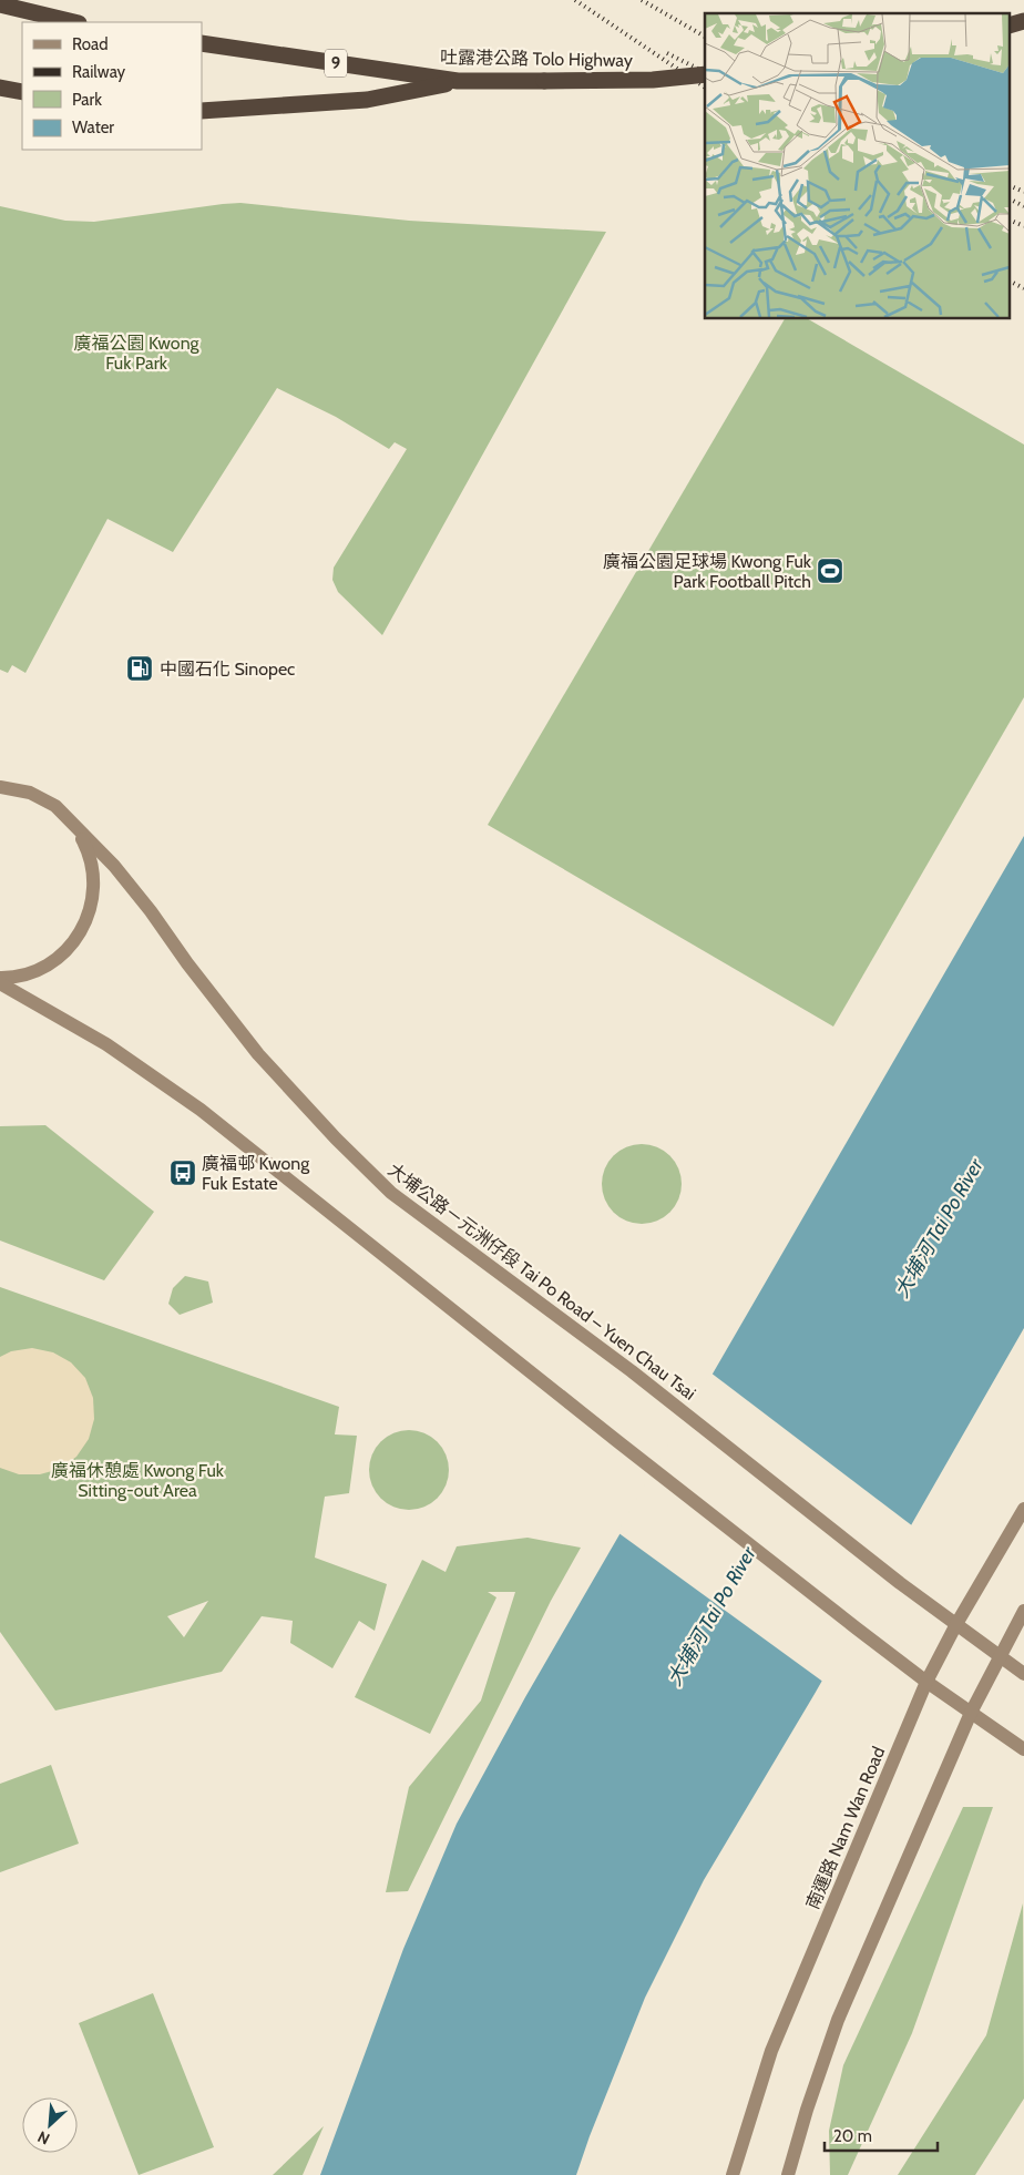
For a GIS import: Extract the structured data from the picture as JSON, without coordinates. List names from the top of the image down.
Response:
{
  "streets": {
    "highway": ["吐露港公路 Tolo Highway", "9"],
    "main road": ["大埔公路－元洲仔段 Tai Po Road – Yuen Chau Tsai", "南運路 Nam Wan Road"]
  },
  "crossings": [
    ["大埔公路－元洲仔段 Tai Po Road – Yuen Chau Tsai", "南運路 Nam Wan Road"]
  ],
  "water": ["大埔河 Tai Po River"],
  "parks": ["廣福公園 Kwong Fuk Park", "廣福休憩處 Kwong Fuk Sitting-out Area"],
  "places": {
    "sports": ["廣福公園足球場 Kwong Fuk Park Football Pitch"],
    "fuel station": ["中國石化 Sinopec"],
    "bus stop": ["廣福邨 Kwong Fuk Estate"]
  },
  "legend": [
    "Road",
    "Railway",
    "Park",
    "Water"
  ],
  "scale_bar": "20 m",
  "north": "bottom left"
}
